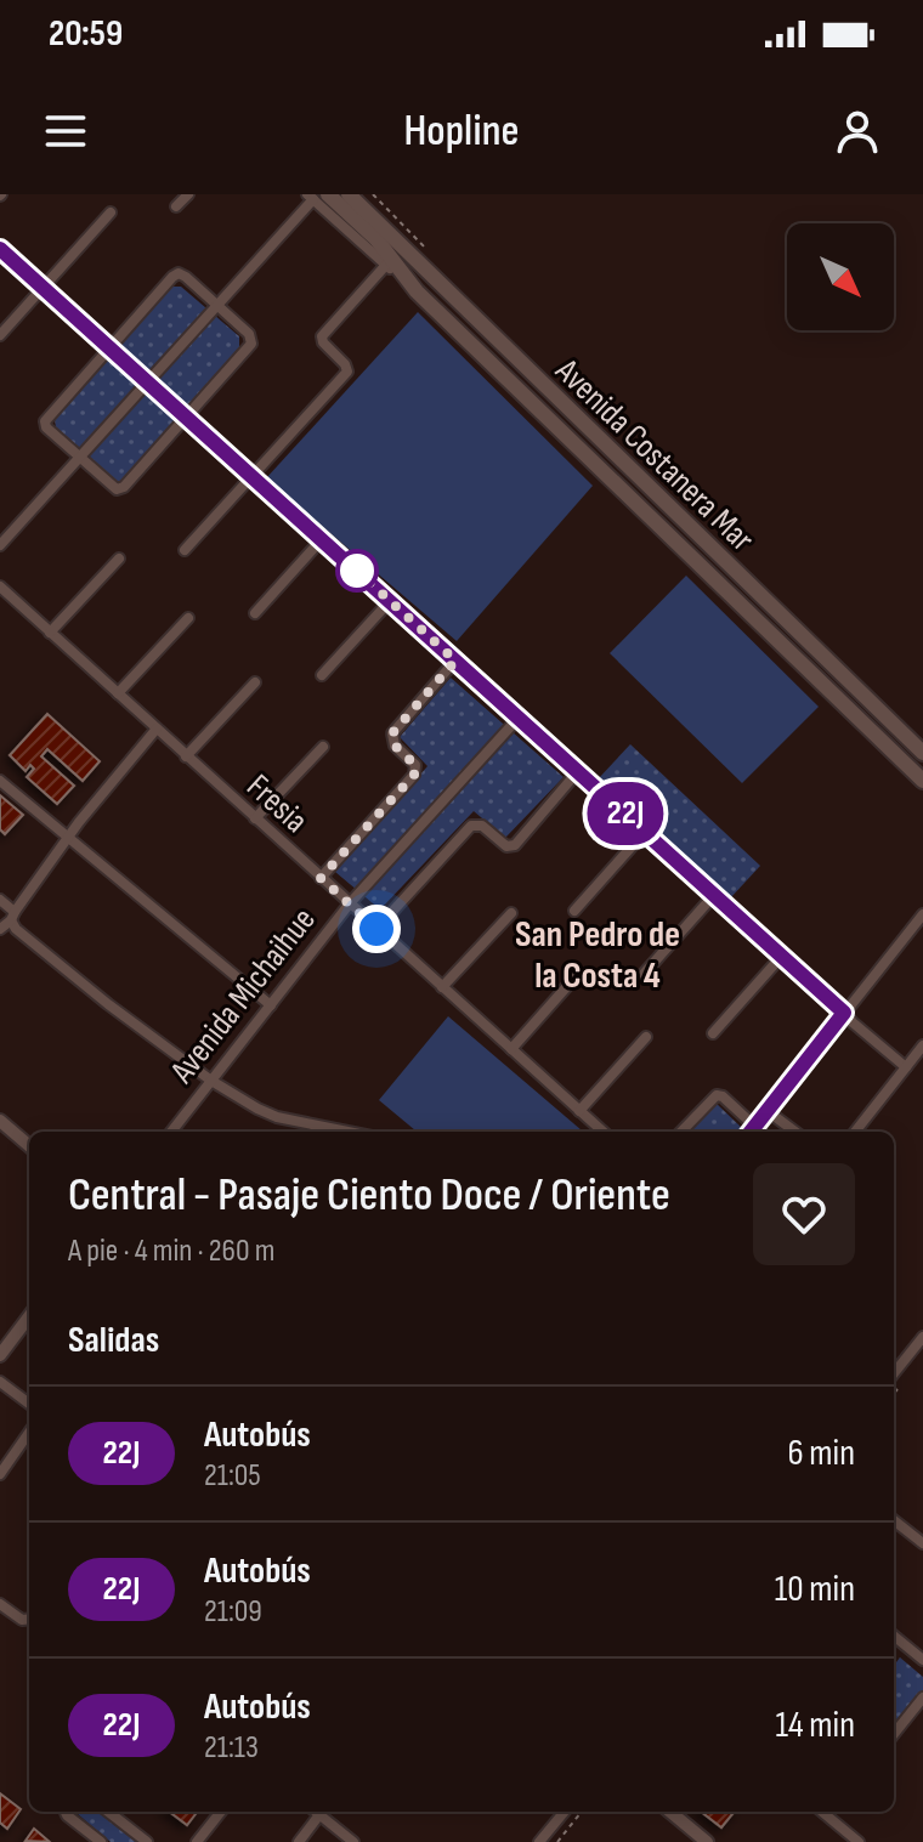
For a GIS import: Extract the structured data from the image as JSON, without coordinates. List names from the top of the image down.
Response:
{
  "streets": {
    "main road": ["Avenida Costanera Mar"],
    "street": ["Fresia", "Avenida Michaihue"]
  },
  "crossings": [
    ["Fresia", "Avenida Michaihue"]
  ],
  "districts": ["San Pedro de la Costa 4"],
  "lines": ["bus line 22J"],
  "north": "bottom right",
  "page": {
    "status": "20:59",
    "header": "Hopline",
    "on_map": "22J",
    "heading": [
      ["Central - Pasaje Ciento Doce / Oriente", "A pie · 4 min · 260 m"],
      "Salidas"
    ],
    "list": [
      {
        "mark": "22J",
        "name": "Autobús",
        "note": "21:05",
        "value": "6 min"
      },
      {
        "mark": "22J",
        "name": "Autobús",
        "note": "21:09",
        "value": "10 min"
      },
      {
        "mark": "22J",
        "name": "Autobús",
        "note": "21:13",
        "value": "14 min"
      }
    ]
  }
}
